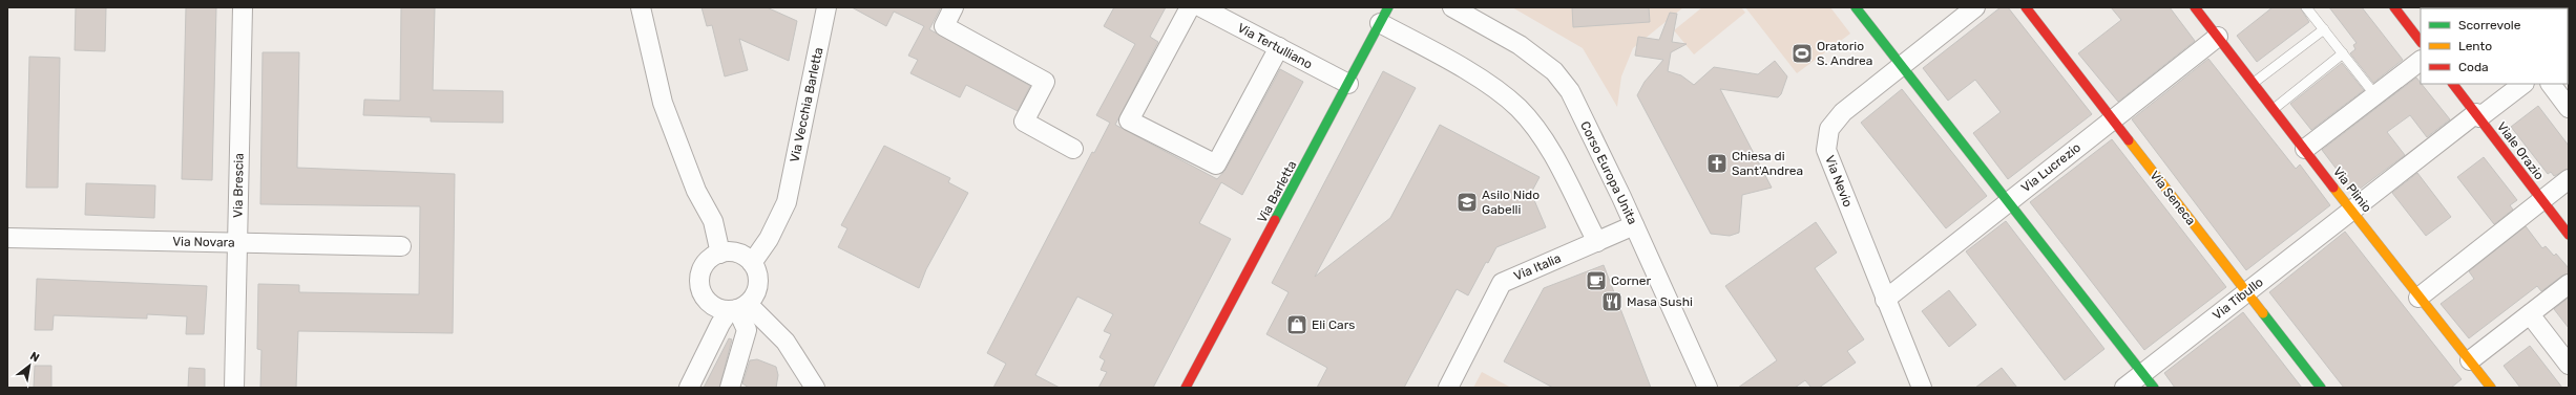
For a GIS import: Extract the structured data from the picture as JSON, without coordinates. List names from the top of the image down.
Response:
{
  "streets": {
    "street": [
      "Via Tertulliano",
      "Via Vecchia Barletta",
      "Viale Orazio",
      "Via Lucrezio",
      "Corso Europa Unita",
      "Via Nevio",
      "Via Brescia",
      "Via Plinio",
      "Via Barletta",
      "Via Seneca",
      "Via Novara",
      "Via Italia",
      "Via Tibullo"
    ]
  },
  "crossings": [
    ["Via Tertulliano", "Via Barletta"],
    ["Viale Orazio", "Via Tibullo"],
    ["Via Lucrezio", "Via Nevio"],
    ["Via Lucrezio", "Via Plinio"],
    ["Via Lucrezio", "Via Seneca"],
    ["Corso Europa Unita", "Via Italia"],
    ["Via Brescia", "Via Novara"],
    ["Via Plinio", "Via Tibullo"],
    ["Via Seneca", "Via Tibullo"]
  ],
  "places": {
    "sports": ["Oratorio S. Andrea"],
    "church": ["Chiesa di Sant'Andrea"],
    "school or university": ["Asilo Nido Gabelli"],
    "cafe": ["Corner"],
    "restaurant": ["Masa Sushi"],
    "shop": ["Eli Cars"]
  },
  "legend": ["Scorrevole", "Lento", "Coda"],
  "north": "top right"
}
